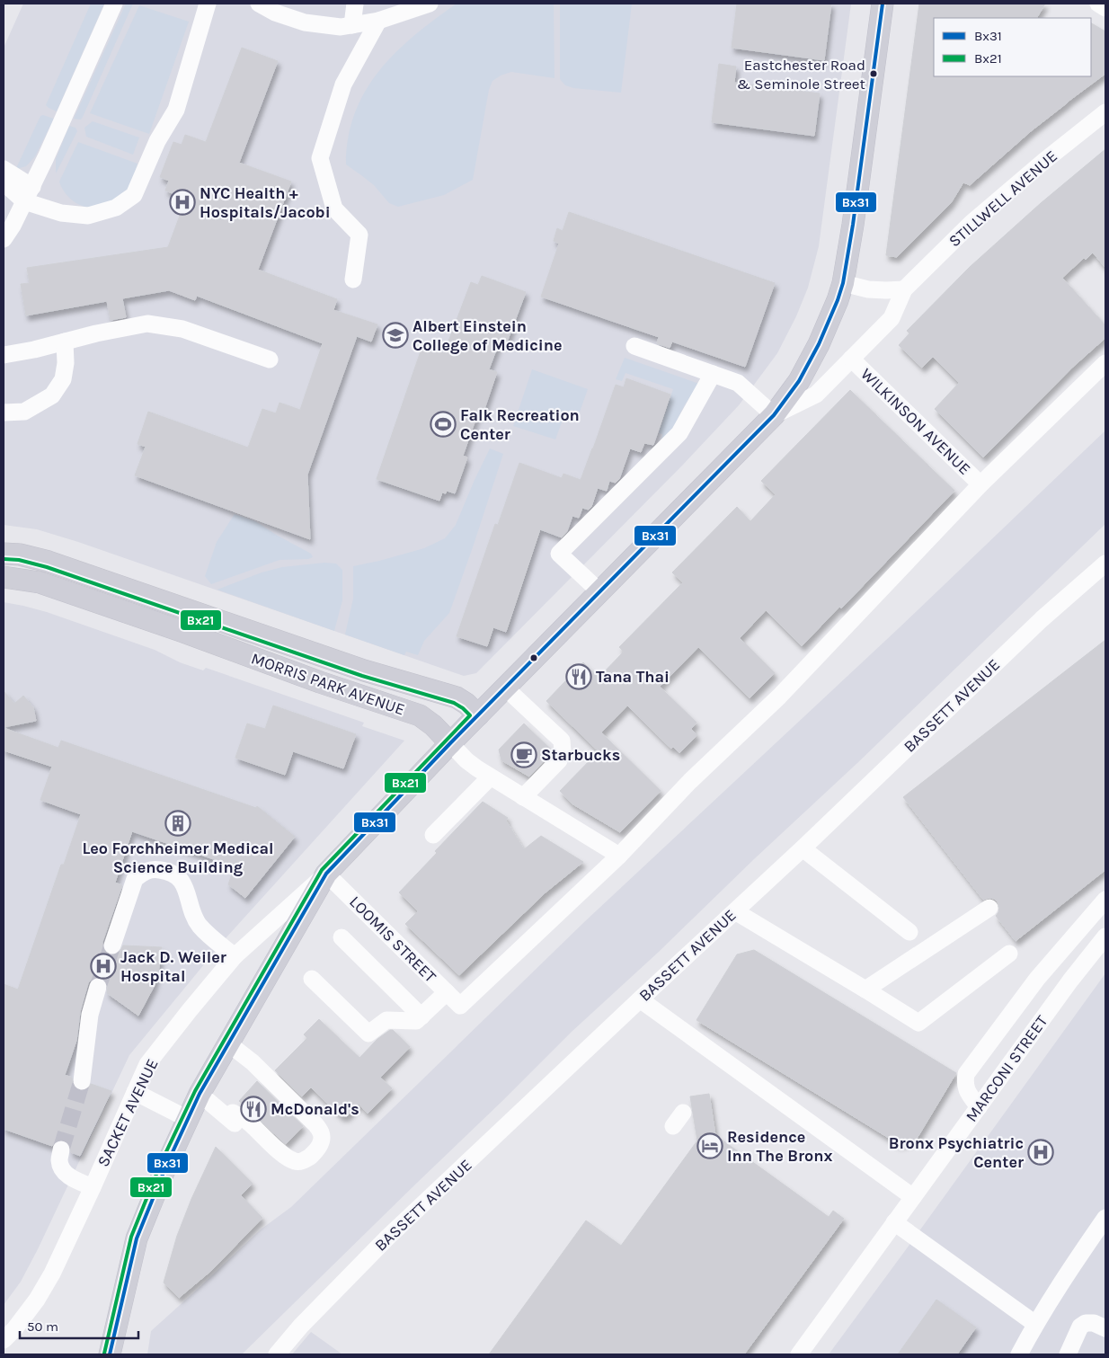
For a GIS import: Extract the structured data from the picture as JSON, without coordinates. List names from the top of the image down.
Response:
{
  "streets": {
    "main road": ["MORRIS PARK AVENUE"],
    "street": [
      "STILLWELL AVENUE",
      "WILKINSON AVENUE",
      "BASSETT AVENUE",
      "LOOMIS STREET",
      "MARCONI STREET",
      "SACKET AVENUE"
    ]
  },
  "crossings": [
    ["STILLWELL AVENUE", "WILKINSON AVENUE"],
    ["MORRIS PARK AVENUE", "LOOMIS STREET"],
    ["LOOMIS STREET", "SACKET AVENUE"]
  ],
  "places": {
    "other": ["Eastchester Road & Seminole Street"],
    "hospital": ["NYC Health + Hospitals/Jacobi", "Jack D. Weiler Hospital", "Bronx Psychiatric Center"],
    "school or university": ["Albert Einstein College of Medicine"],
    "sports": ["Falk Recreation Center"],
    "restaurant": ["Tana Thai", "McDonald's"],
    "cafe": ["Starbucks"],
    "building": ["Leo Forchheimer Medical Science Building"],
    "hotel": ["Residence Inn The Bronx"]
  },
  "lines": ["transit line Bx31", "transit line Bx21"],
  "legend": ["Bx31", "Bx21"],
  "scale_bar": "50 m"
}
